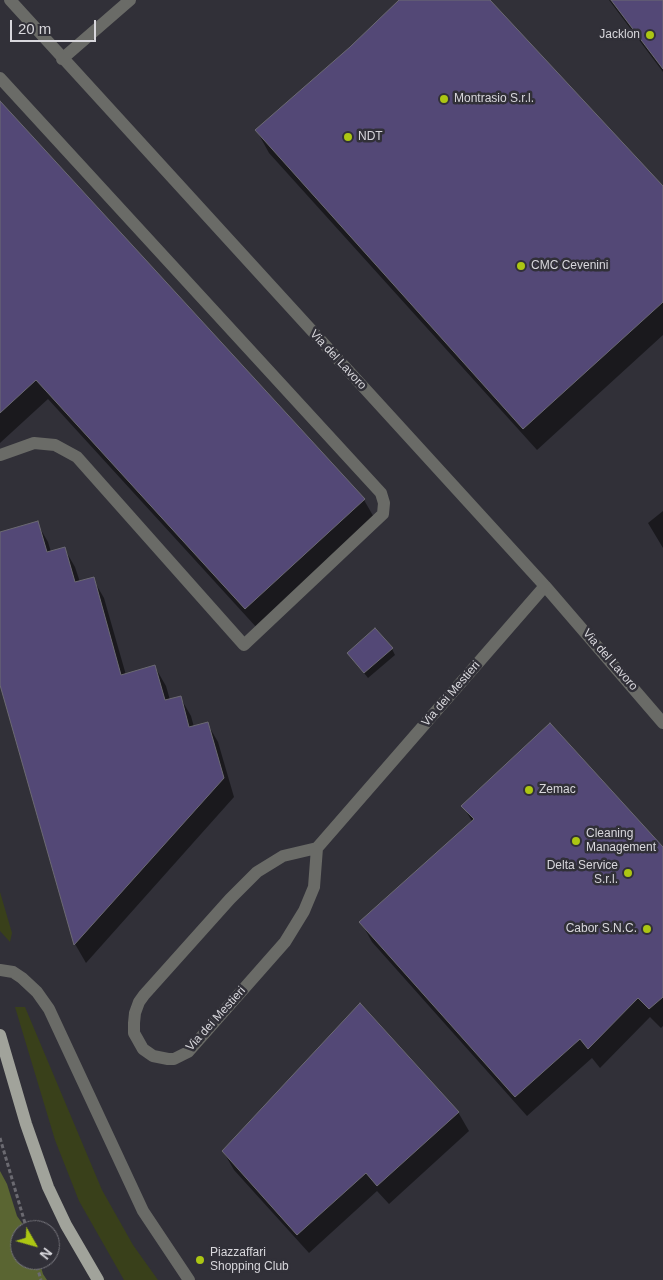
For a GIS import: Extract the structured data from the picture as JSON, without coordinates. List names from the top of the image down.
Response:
{
  "streets": {
    "street": ["Via del Lavoro", "Via dei Mestieri"]
  },
  "crossings": [
    ["Via del Lavoro", "Via dei Mestieri"]
  ],
  "places": [
    "Jacklon",
    "Montrasio S.r.l.",
    "NDT",
    "CMC Cevenini",
    "Zemac",
    "Cleaning Management",
    "Delta Service S.r.l.",
    "Cabor S.N.C.",
    "Piazzaffari Shopping Club"
  ],
  "scale_bar": "20 m",
  "north": "bottom right"
}
